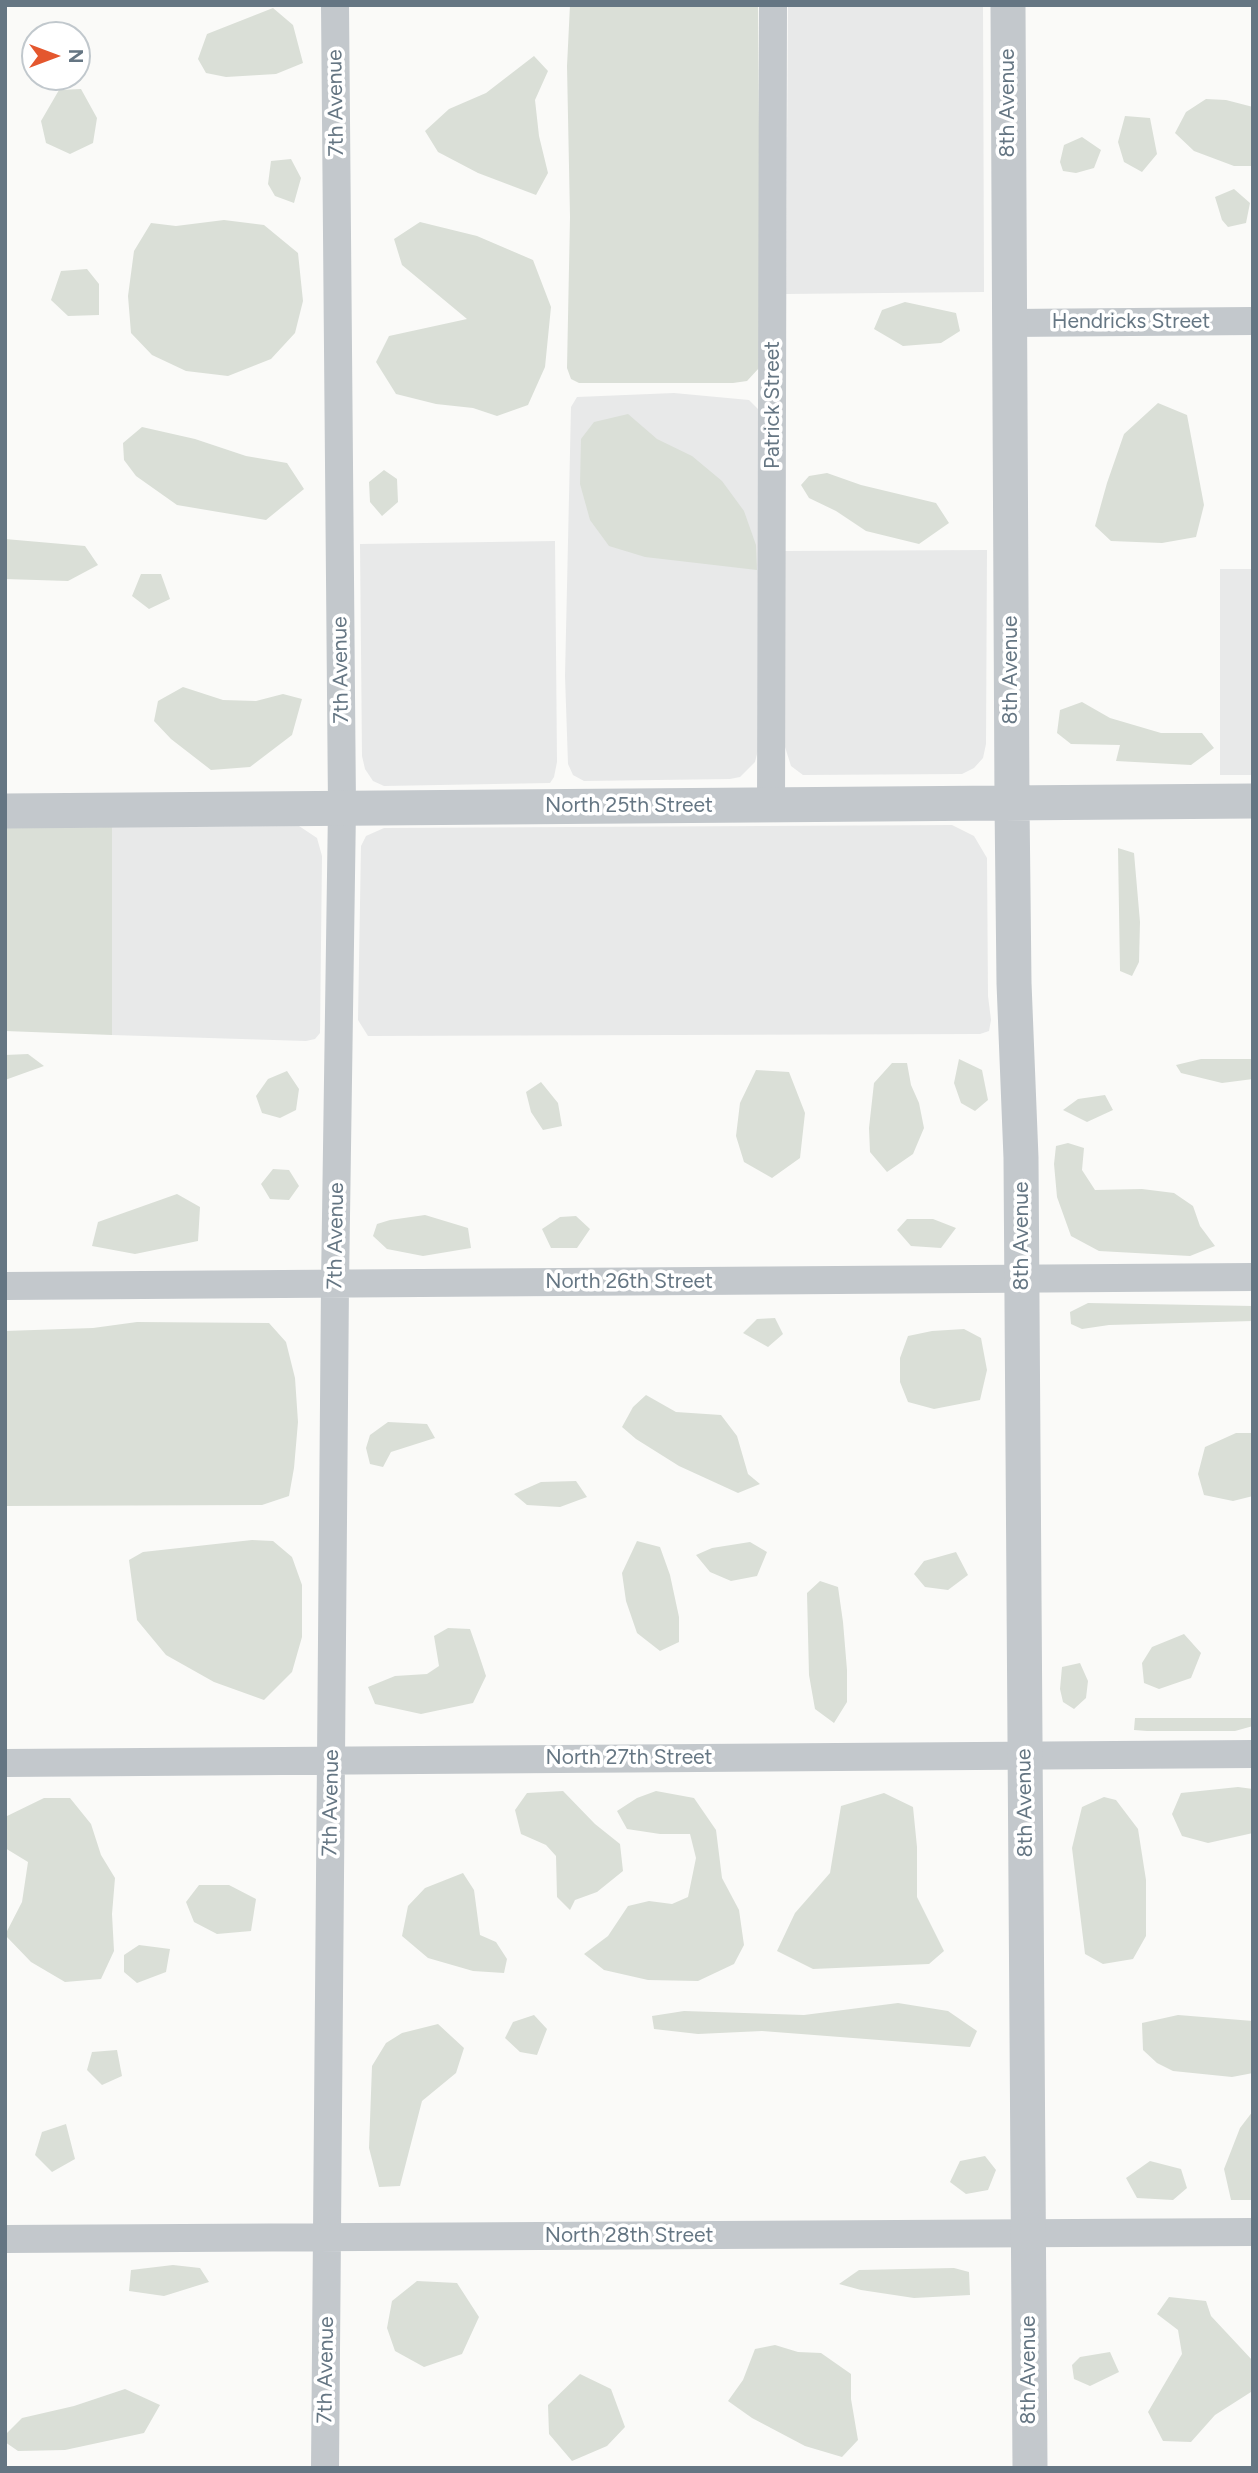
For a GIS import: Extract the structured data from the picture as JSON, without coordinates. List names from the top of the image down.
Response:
{
  "streets": {
    "street": [
      "7th Avenue",
      "8th Avenue",
      "Hendricks Street",
      "Patrick Street",
      "North 25th Street",
      "North 26th Street",
      "North 27th Street",
      "North 28th Street"
    ]
  },
  "crossings": [
    ["7th Avenue", "North 25th Street"],
    ["7th Avenue", "North 26th Street"],
    ["7th Avenue", "North 27th Street"],
    ["7th Avenue", "North 28th Street"],
    ["8th Avenue", "Hendricks Street"],
    ["8th Avenue", "North 25th Street"],
    ["8th Avenue", "North 26th Street"],
    ["8th Avenue", "North 27th Street"],
    ["8th Avenue", "North 28th Street"],
    ["Patrick Street", "North 25th Street"]
  ],
  "north": "right"
}
